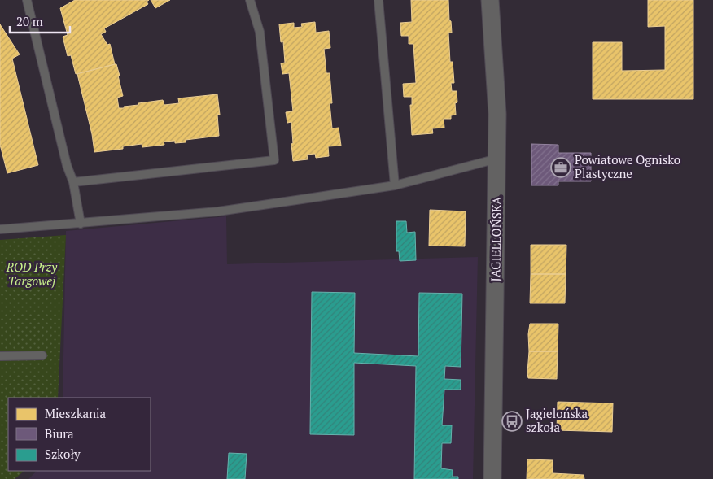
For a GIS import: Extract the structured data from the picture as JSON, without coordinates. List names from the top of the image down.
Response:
{
  "streets": {
    "street": ["JAGIELLOŃSKA"]
  },
  "parks": ["ROD Przy Targowej"],
  "places": {
    "office": ["Powiatowe Ognisko Plastyczne"],
    "bus stop": ["Jagielońska szkoła"]
  },
  "legend": ["Mieszkania", "Biura", "Szkoły"],
  "scale_bar": "20 m"
}
